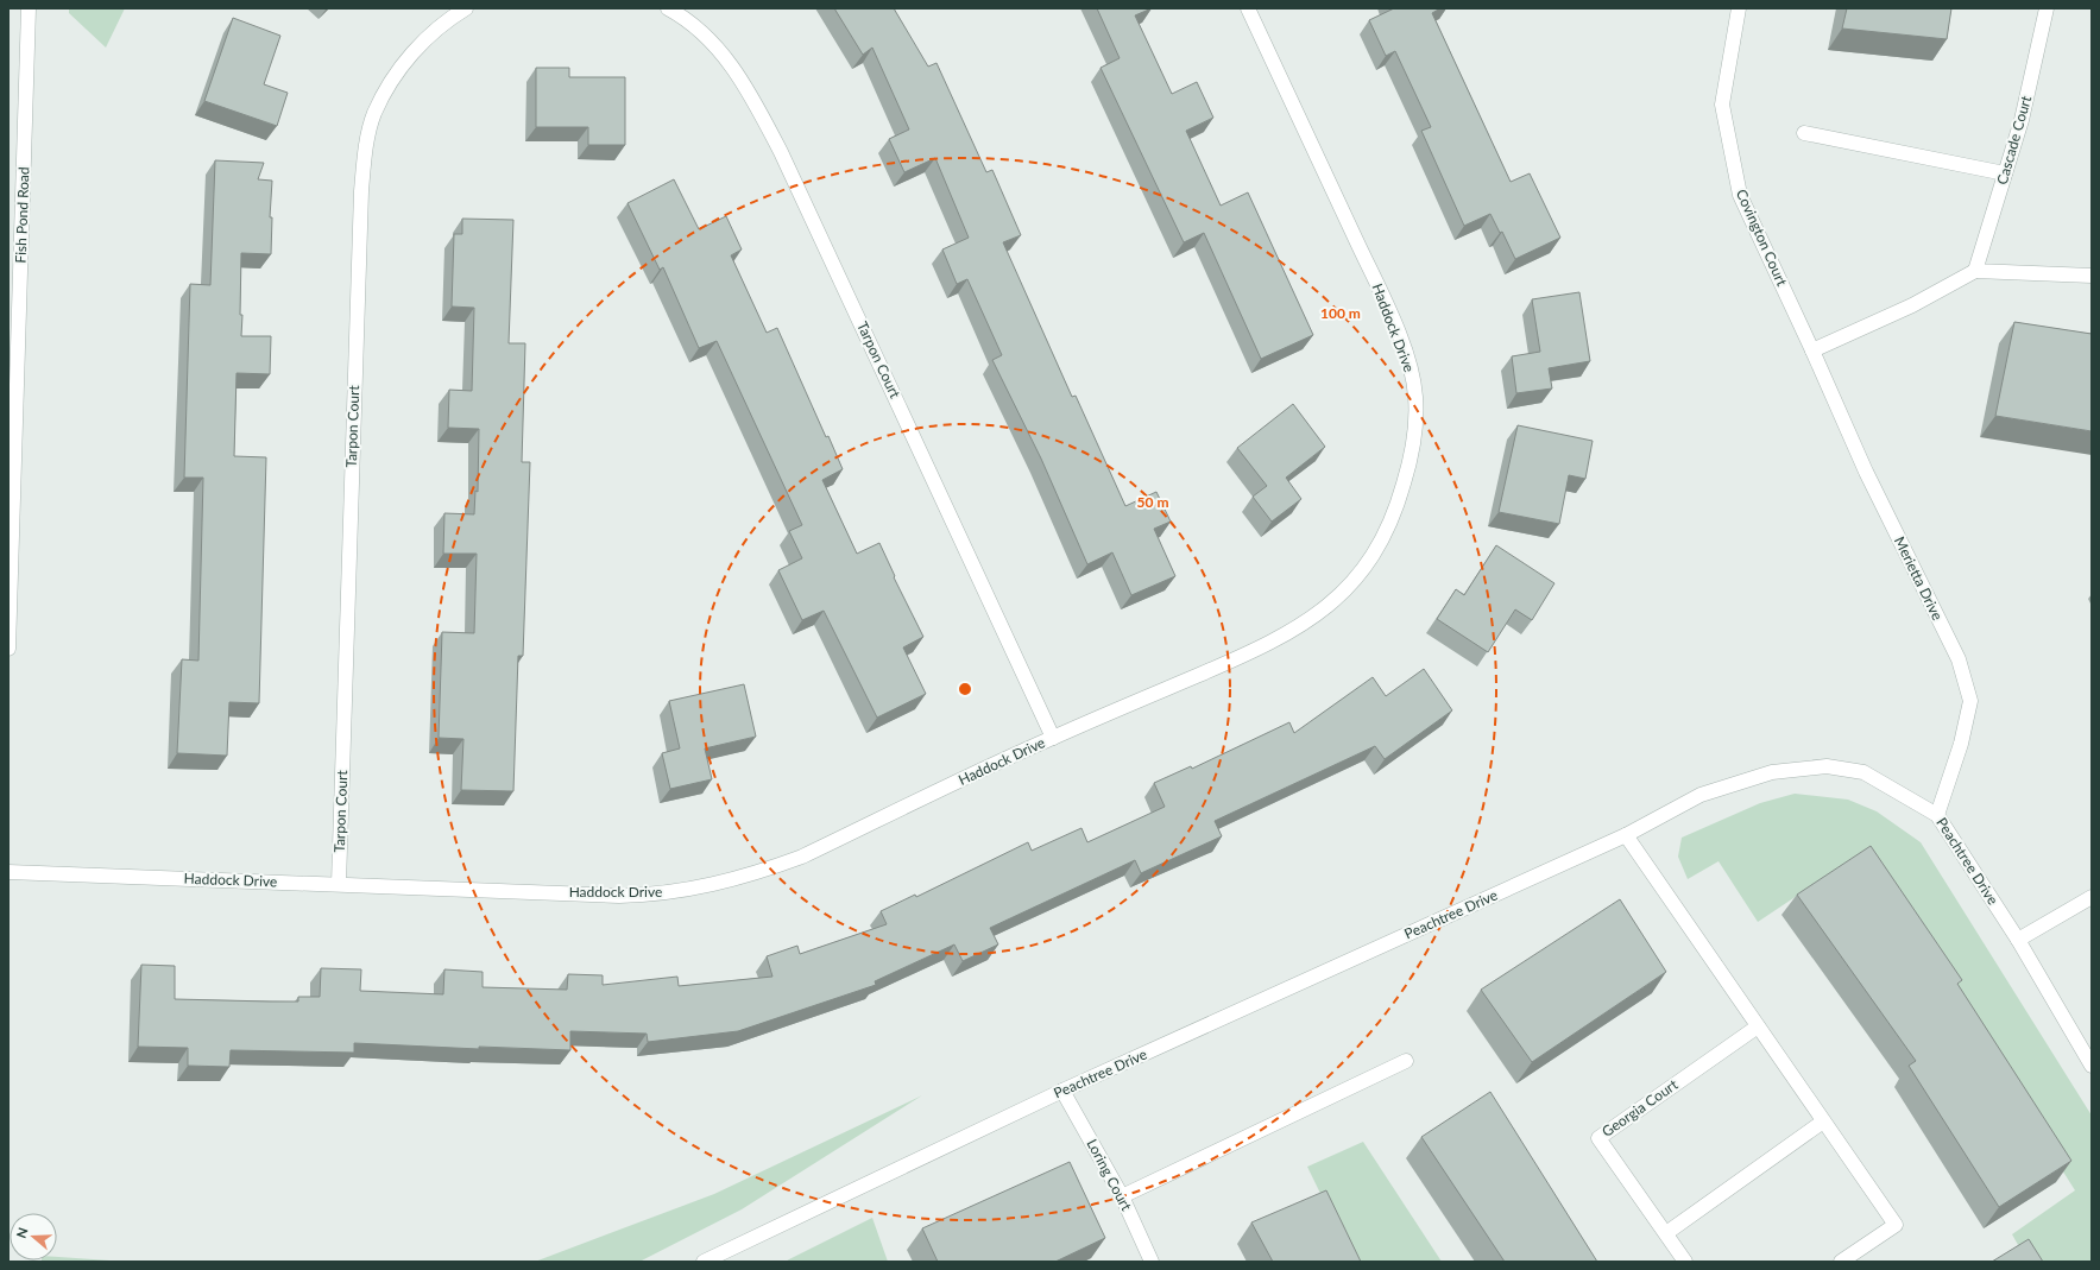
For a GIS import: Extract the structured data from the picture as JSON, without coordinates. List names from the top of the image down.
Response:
{
  "streets": {
    "street": [
      "Cascade Court",
      "Fish Pond Road",
      "Covington Court",
      "Haddock Drive",
      "Tarpon Court",
      "Merietta Drive",
      "Peachtree Drive",
      "Georgia Court",
      "Loring Court"
    ]
  },
  "crossings": [
    ["Covington Court", "Merietta Drive"],
    ["Haddock Drive", "Tarpon Court"],
    ["Merietta Drive", "Peachtree Drive"],
    ["Peachtree Drive", "Loring Court"]
  ],
  "north": "left",
  "rings": ["100 m", "50 m"]
}
